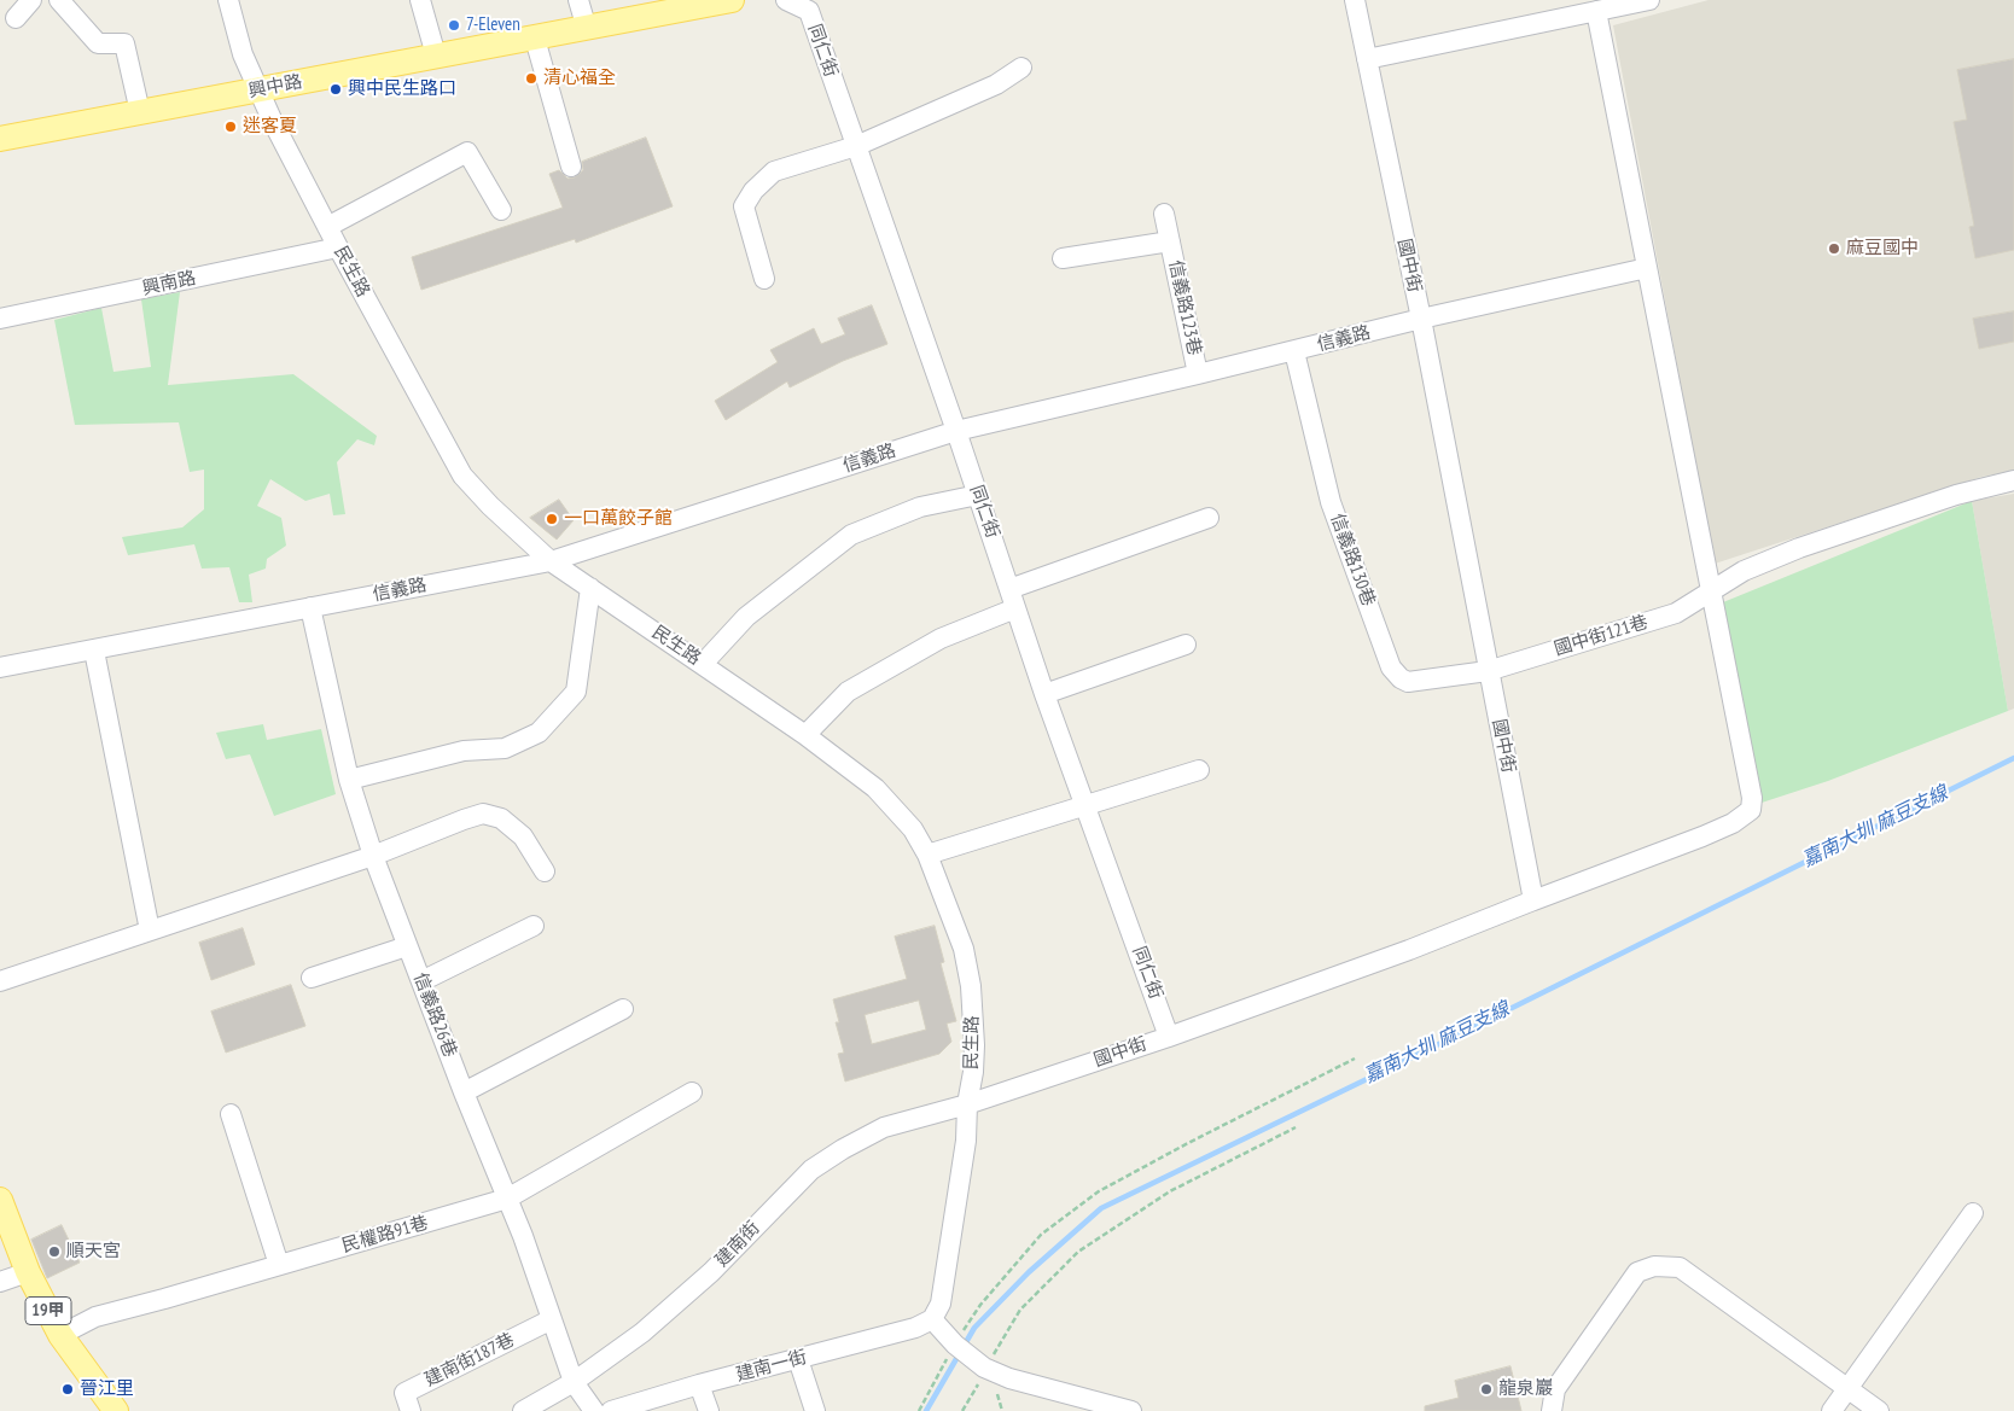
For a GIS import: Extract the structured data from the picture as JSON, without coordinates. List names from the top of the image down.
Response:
{
  "streets": {
    "main road": ["興中路", "19甲"],
    "street": [
      "同仁街",
      "國中街",
      "民生路",
      "興南路",
      "信義路123巷",
      "信義路",
      "信義路130巷",
      "國中街121巷",
      "信義路26巷",
      "民權路91巷",
      "建南街",
      "建南街187巷",
      "建南一街"
    ]
  },
  "crossings": [
    ["同仁街", "國中街"],
    ["同仁街", "信義路"],
    ["興中路", "民生路"],
    ["國中街", "民生路"],
    ["國中街", "信義路"],
    ["國中街", "信義路130巷"],
    ["國中街", "國中街121巷"],
    ["國中街", "建南街"],
    ["民生路", "興南路"],
    ["民生路", "信義路"],
    ["民生路", "建南街"],
    ["民生路", "建南一街"],
    ["信義路123巷", "信義路"],
    ["信義路", "信義路130巷"],
    ["信義路", "信義路26巷"],
    ["信義路130巷", "國中街121巷"],
    ["信義路26巷", "民權路91巷"],
    ["信義路26巷", "建南街"],
    ["信義路26巷", "建南街187巷"],
    ["民權路91巷", "19甲"]
  ],
  "water": ["嘉南大圳 麻豆支線"],
  "places": [
    "7-Eleven",
    "清心福全",
    "興中民生路口",
    "迷客夏",
    "麻豆國中",
    "一口萬餃子館",
    "順天宮",
    "晉江里",
    "龍泉巖"
  ]
}
